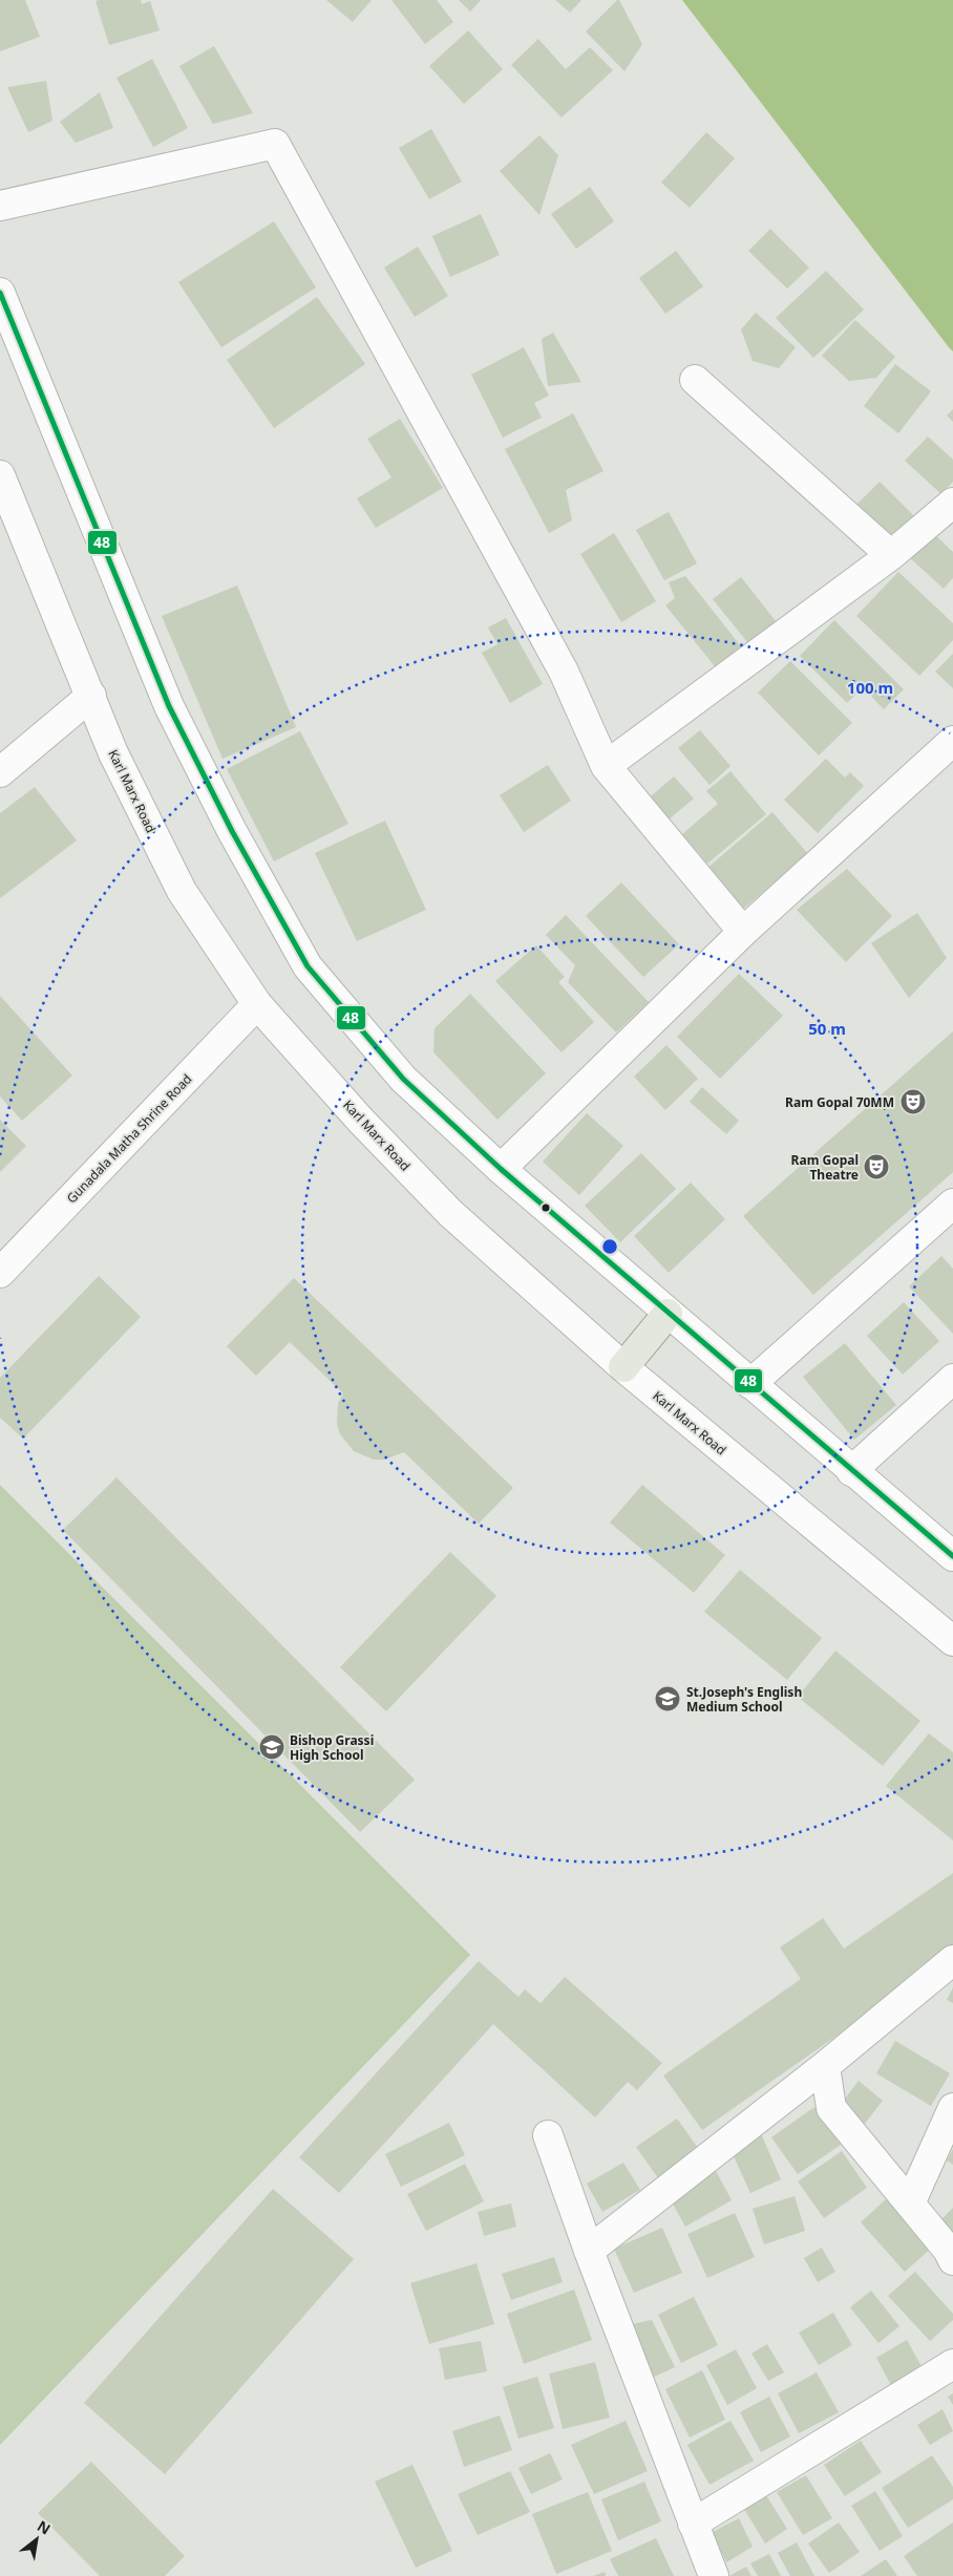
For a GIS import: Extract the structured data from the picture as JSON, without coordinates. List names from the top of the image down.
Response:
{
  "streets": {
    "street": ["Karl Marx Road", "Gunadala Matha Shrine Road"]
  },
  "crossings": [
    ["Karl Marx Road", "Gunadala Matha Shrine Road"]
  ],
  "places": {
    "theatre": ["Ram Gopal 70MM", "Ram Gopal Theatre"],
    "school or university": ["St.Joseph's English Medium School", "Bishop Grassi High School"]
  },
  "lines": ["transit line 48"],
  "north": "top right",
  "rings": ["100 m", "50 m"]
}
